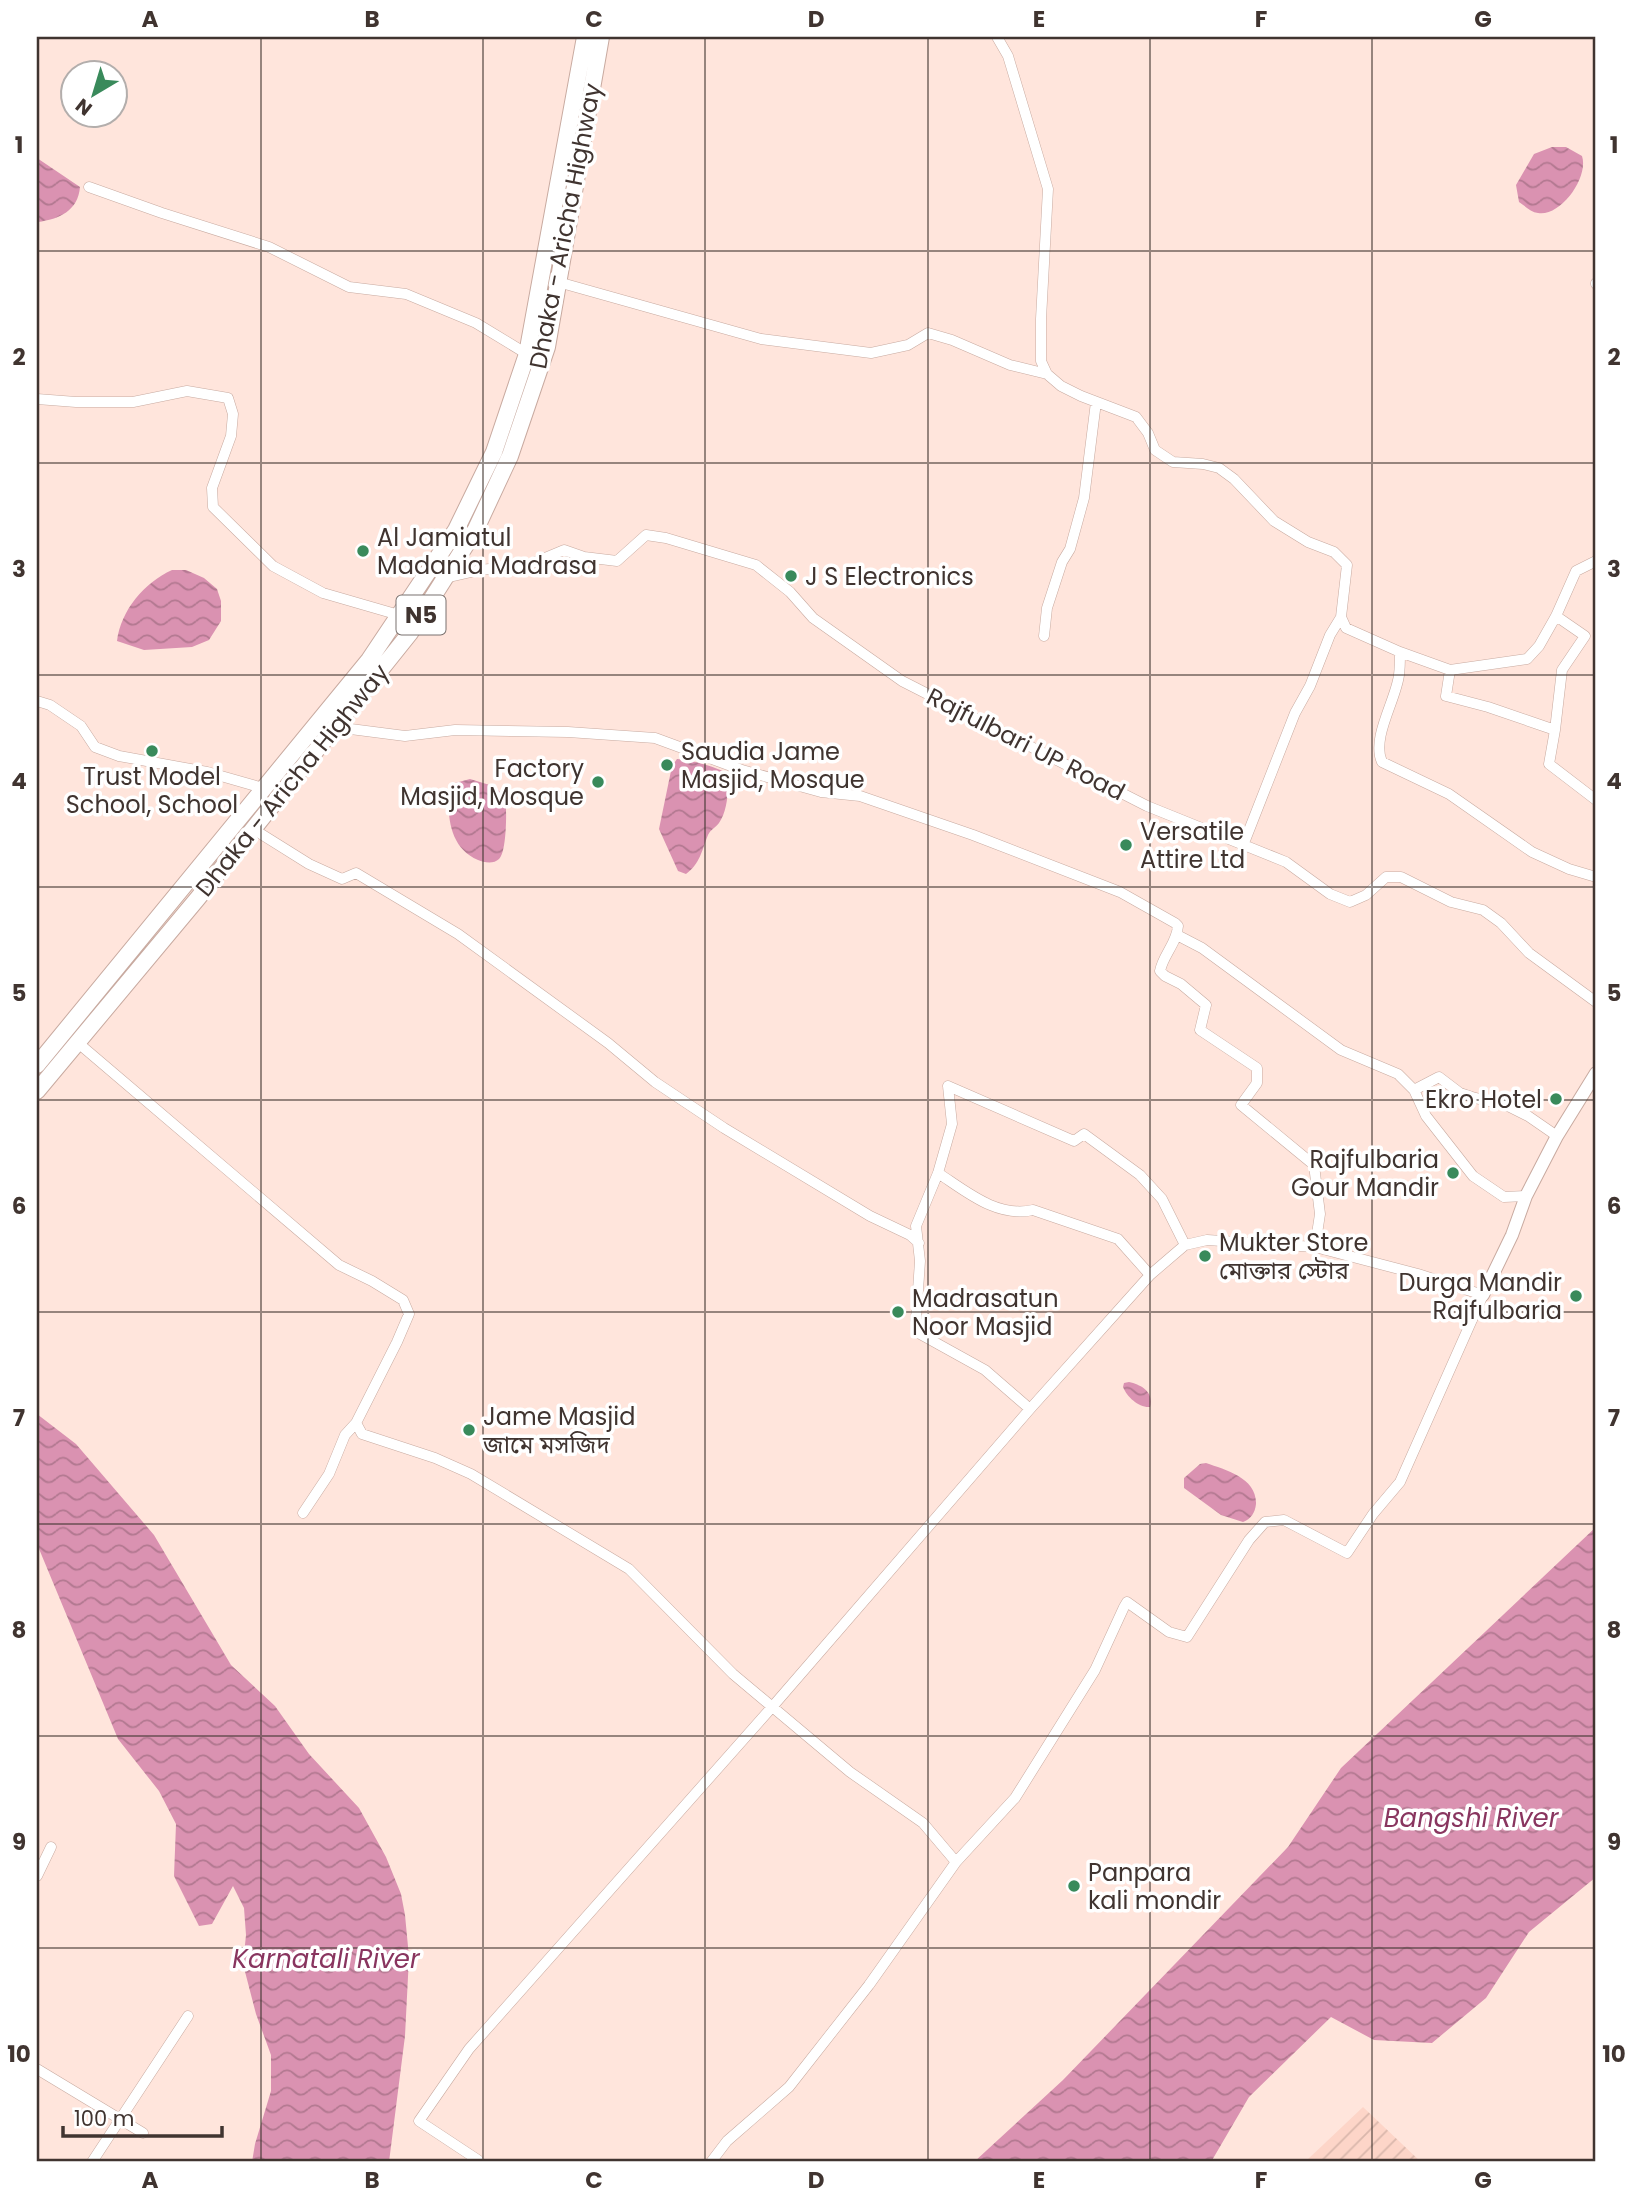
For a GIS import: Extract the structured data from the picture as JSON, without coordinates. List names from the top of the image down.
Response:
{
  "streets": {
    "highway": ["Dhaka - Aricha Highway", "N5"],
    "street": ["Rajfulbari UP Road"]
  },
  "crossings": [
    ["Dhaka - Aricha Highway", "Rajfulbari UP Road"]
  ],
  "water": ["Bangshi River", "Karnatali River"],
  "places": [
    "Al Jamiatul Madania Madrasa",
    "J S Electronics",
    "Trust Model School, School",
    "Saudia Jame Masjid, Mosque",
    "Factory Masjid, Mosque",
    "Versatile Attire Ltd",
    "Ekro Hotel",
    "Rajfulbaria Gour Mandir",
    "Mukter Store মোক্তার স্টোর",
    "Durga Mandir Rajfulbaria",
    "Madrasatun Noor Masjid",
    "Jame Masjid জামে মসজিদ",
    "Panpara kali mondir"
  ],
  "scale_bar": "100 m",
  "north": "bottom left",
  "grid": {
    "columns": [
      "A",
      "B",
      "C",
      "D",
      "E",
      "F",
      "G"
    ],
    "rows": [
      "1",
      "2",
      "3",
      "4",
      "5",
      "6",
      "7",
      "8",
      "9",
      "10"
    ]
  }
}
